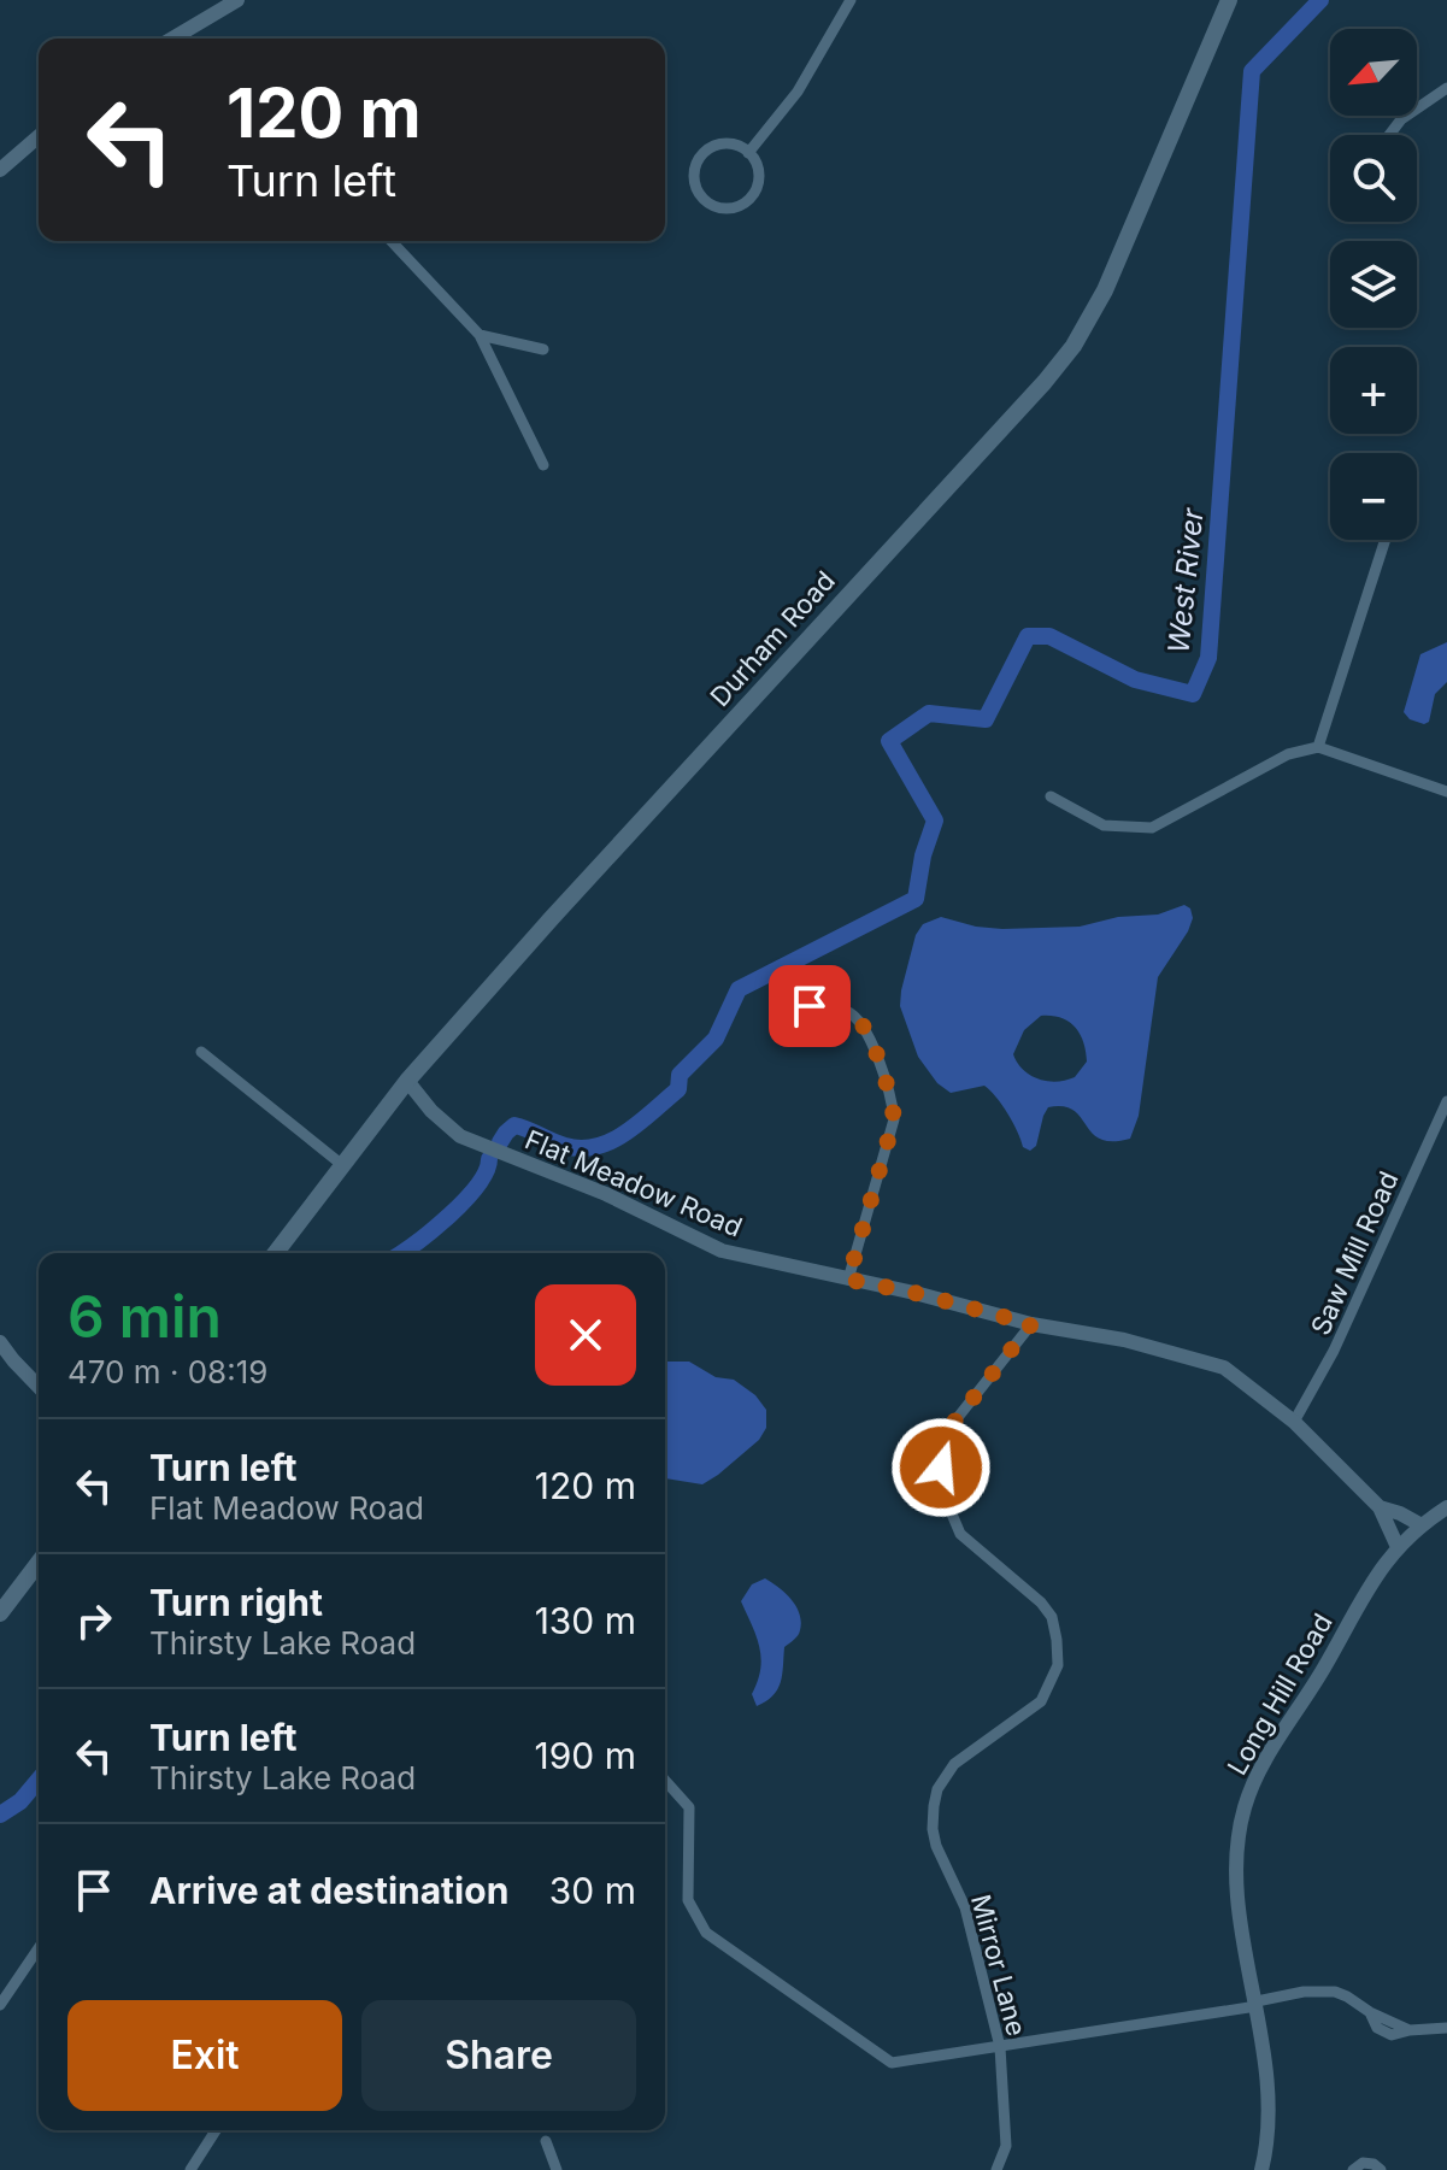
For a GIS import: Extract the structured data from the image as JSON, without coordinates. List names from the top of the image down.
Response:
{
  "streets": {
    "main road": ["Durham Road"],
    "street": [
      "Flat Meadow Road",
      "Saw Mill Road",
      "Long Hill Road",
      "Mirror Lane"
    ]
  },
  "crossings": [
    ["Durham Road", "Flat Meadow Road"],
    ["Flat Meadow Road", "Saw Mill Road"],
    ["Flat Meadow Road", "Long Hill Road"],
    ["Flat Meadow Road", "Mirror Lane"]
  ],
  "water": ["West River"],
  "north": "bottom left",
  "page": {
    "map_buttons": ["+", "−"],
    "turn": ["120 m", "Turn left"],
    "heading": ["6 min", "470 m · 08:19"],
    "list": [
      {
        "name": "Turn left",
        "note": "Flat Meadow Road",
        "value": "120 m"
      },
      {
        "name": "Turn right",
        "note": "Thirsty Lake Road",
        "value": "130 m"
      },
      {
        "name": "Turn left",
        "note": "Thirsty Lake Road",
        "value": "190 m"
      },
      {
        "name": "Arrive at destination",
        "value": "30 m"
      }
    ],
    "buttons": ["Exit", "Share"]
  }
}
